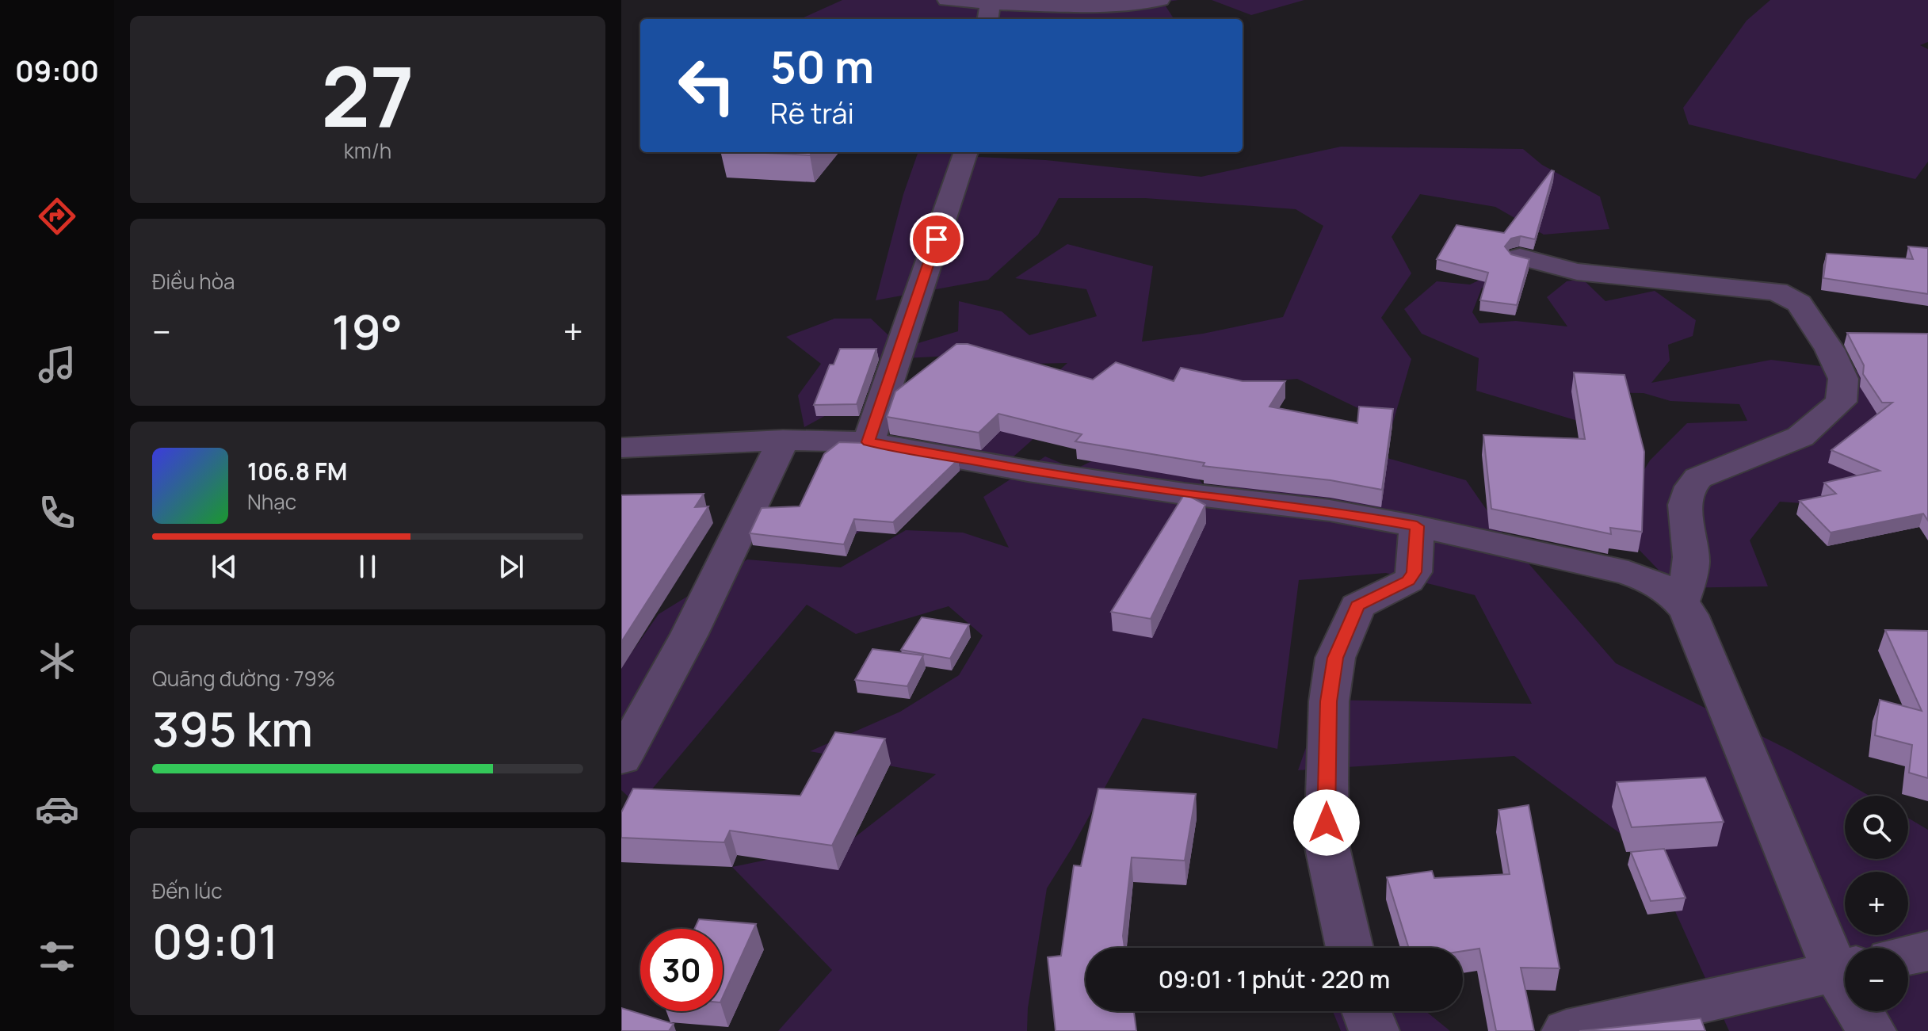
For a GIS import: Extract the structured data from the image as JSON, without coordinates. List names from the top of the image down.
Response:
{
  "page": {
    "tabs": "09:00",
    "tile": [
      ["27", "km/h"],
      "Điều hòa",
      ["Quãng đường · 79%", "395 km"],
      ["Đến lúc", "09:01"]
    ],
    "turn": ["50 m", "Rẽ trái"],
    "heat": ["−", "19°", "+"],
    "song": ["106.8 FM", "Nhạc"],
    "map_buttons": ["+", "−"],
    "limit": "30",
    "trip": "09:01 · 1 phút · 220 m"
  }
}
